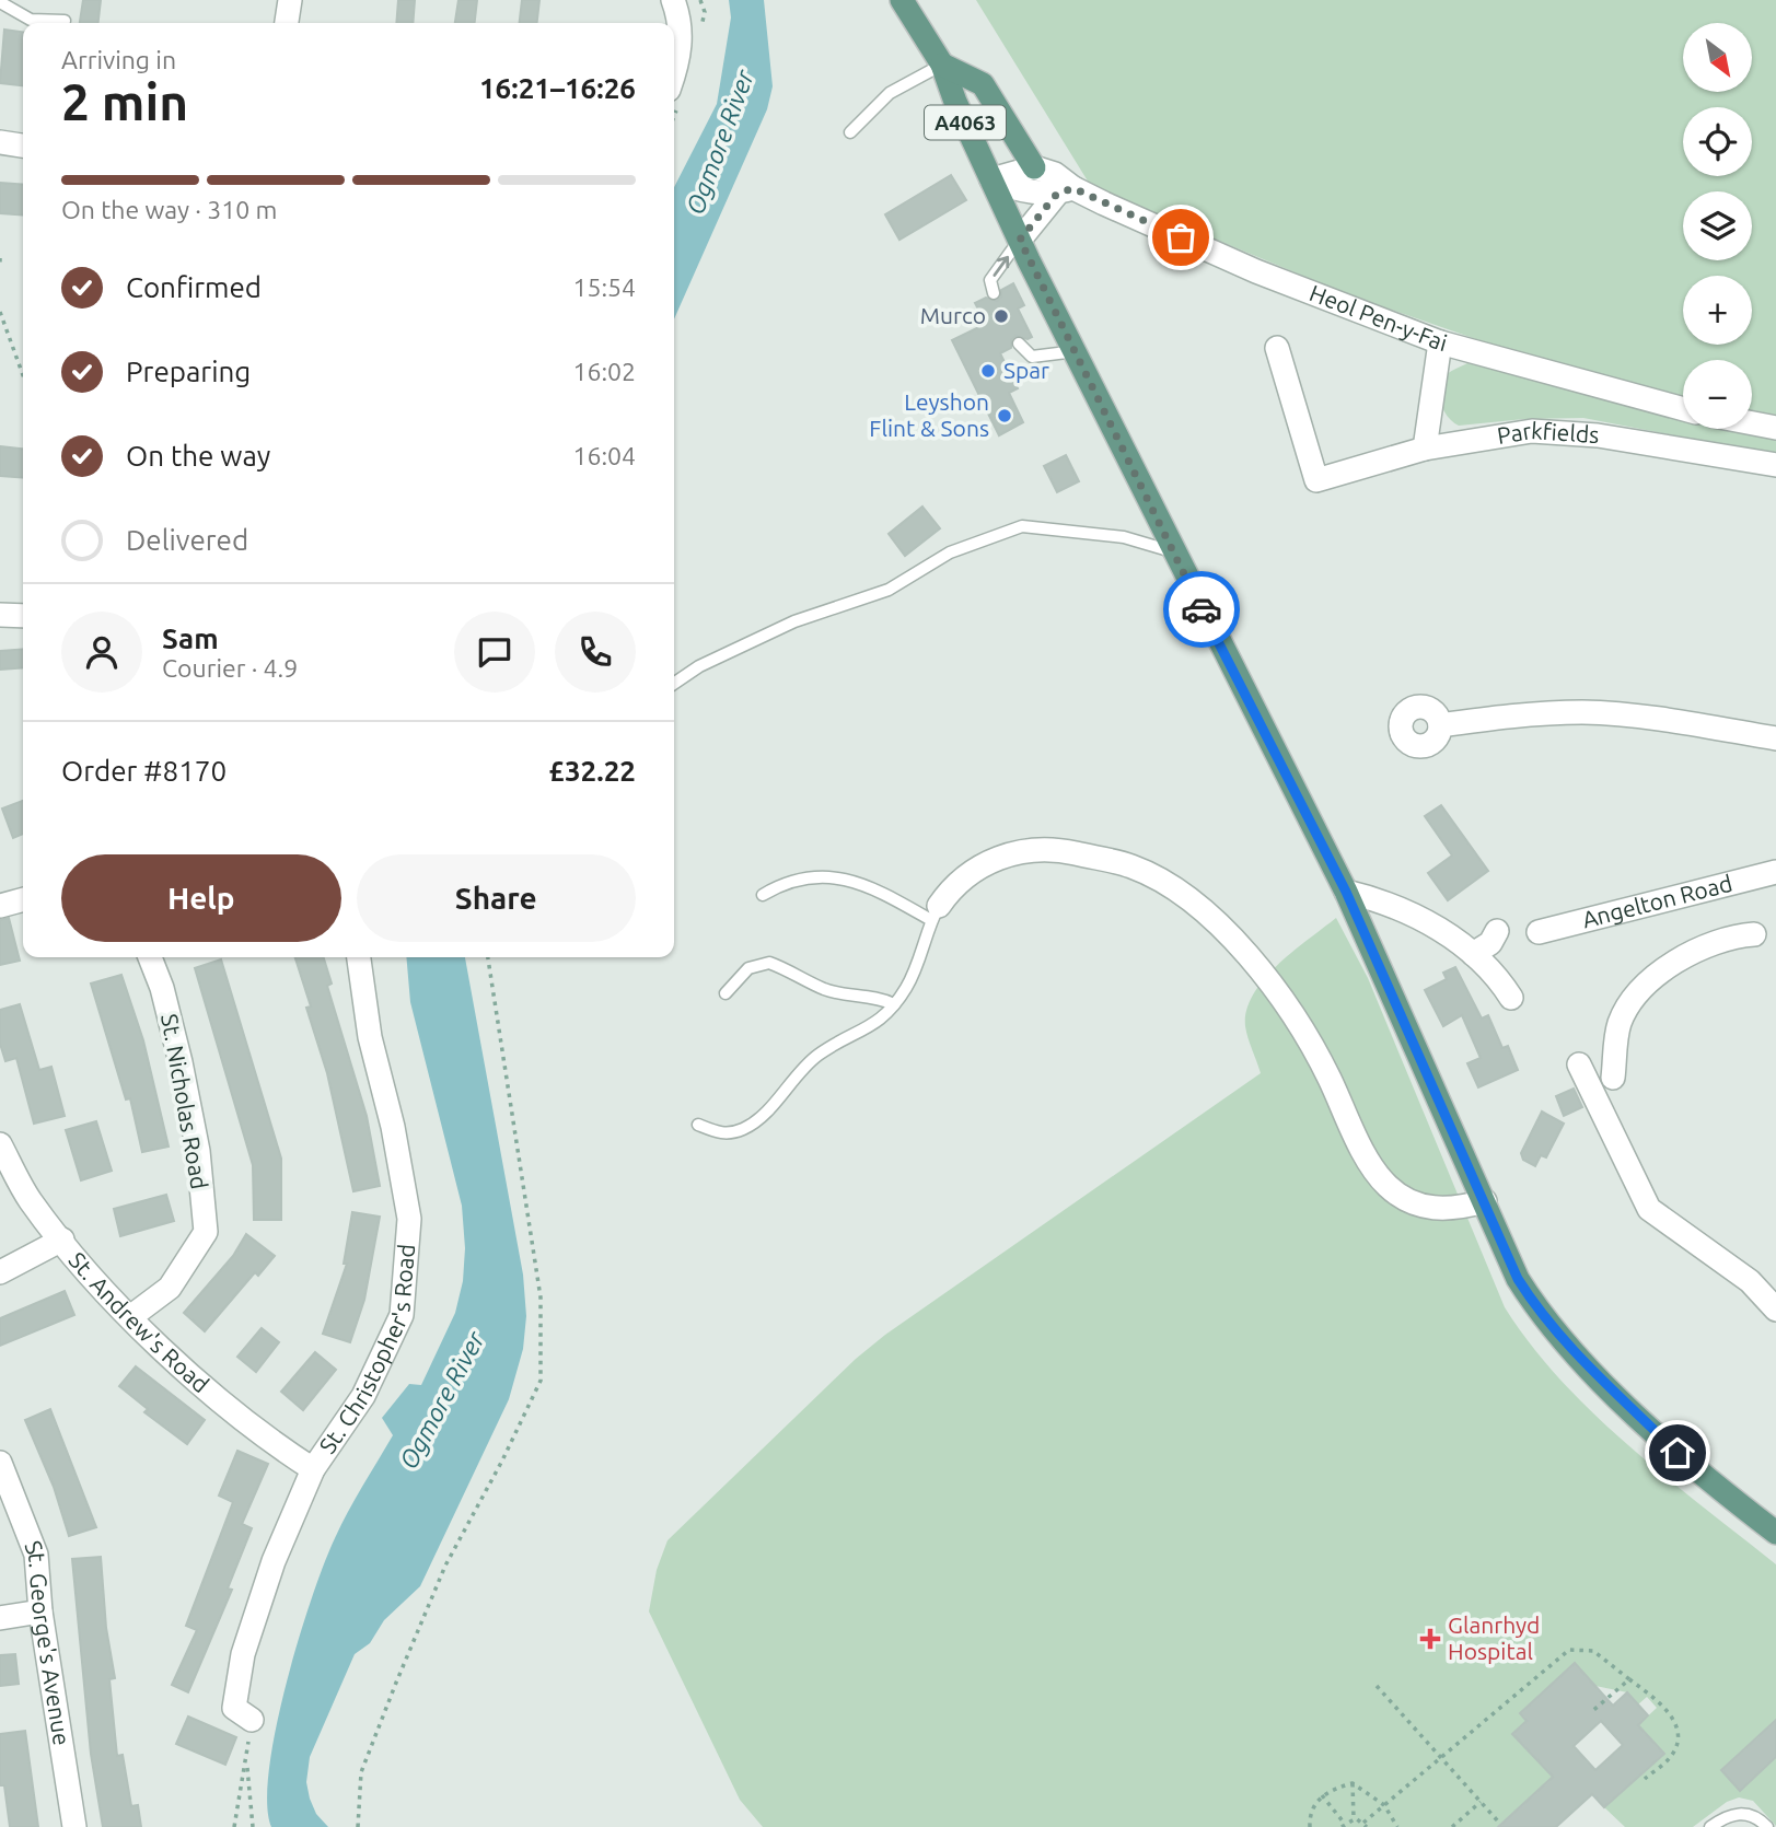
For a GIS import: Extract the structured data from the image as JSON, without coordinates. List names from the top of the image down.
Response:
{
  "streets": {
    "main road": ["A4063"],
    "street": [
      "Heol Pen-y-Fai",
      "Parkfields",
      "Angelton Road",
      "St. Nicholas Road",
      "St. Andrew's Road",
      "St. Christopher's Road",
      "St. George's Avenue"
    ]
  },
  "crossings": [
    ["A4063", "Heol Pen-y-Fai"],
    ["St. Nicholas Road", "St. Andrew's Road"],
    ["St. Andrew's Road", "St. Christopher's Road"]
  ],
  "water": ["Ogmore River"],
  "places": {
    "other": ["Murco", "Spar", "Leyshon Flint & Sons"],
    "health": ["Glanrhyd Hospital"]
  },
  "north": "bottom right",
  "page": {
    "map_buttons": ["+", "−"],
    "heading": ["2 min", "Arriving in", "16:21–16:26"],
    "panel": [
      "Sam",
      "Courier · 4.9",
      "Order #8170",
      "£32.22"
    ],
    "bar": "On the way · 310 m",
    "list": [
      ["Confirmed", "15:54"],
      ["Preparing", "16:02"],
      ["On the way", "16:04"],
      "Delivered"
    ],
    "buttons": ["Help", "Share"]
  }
}
